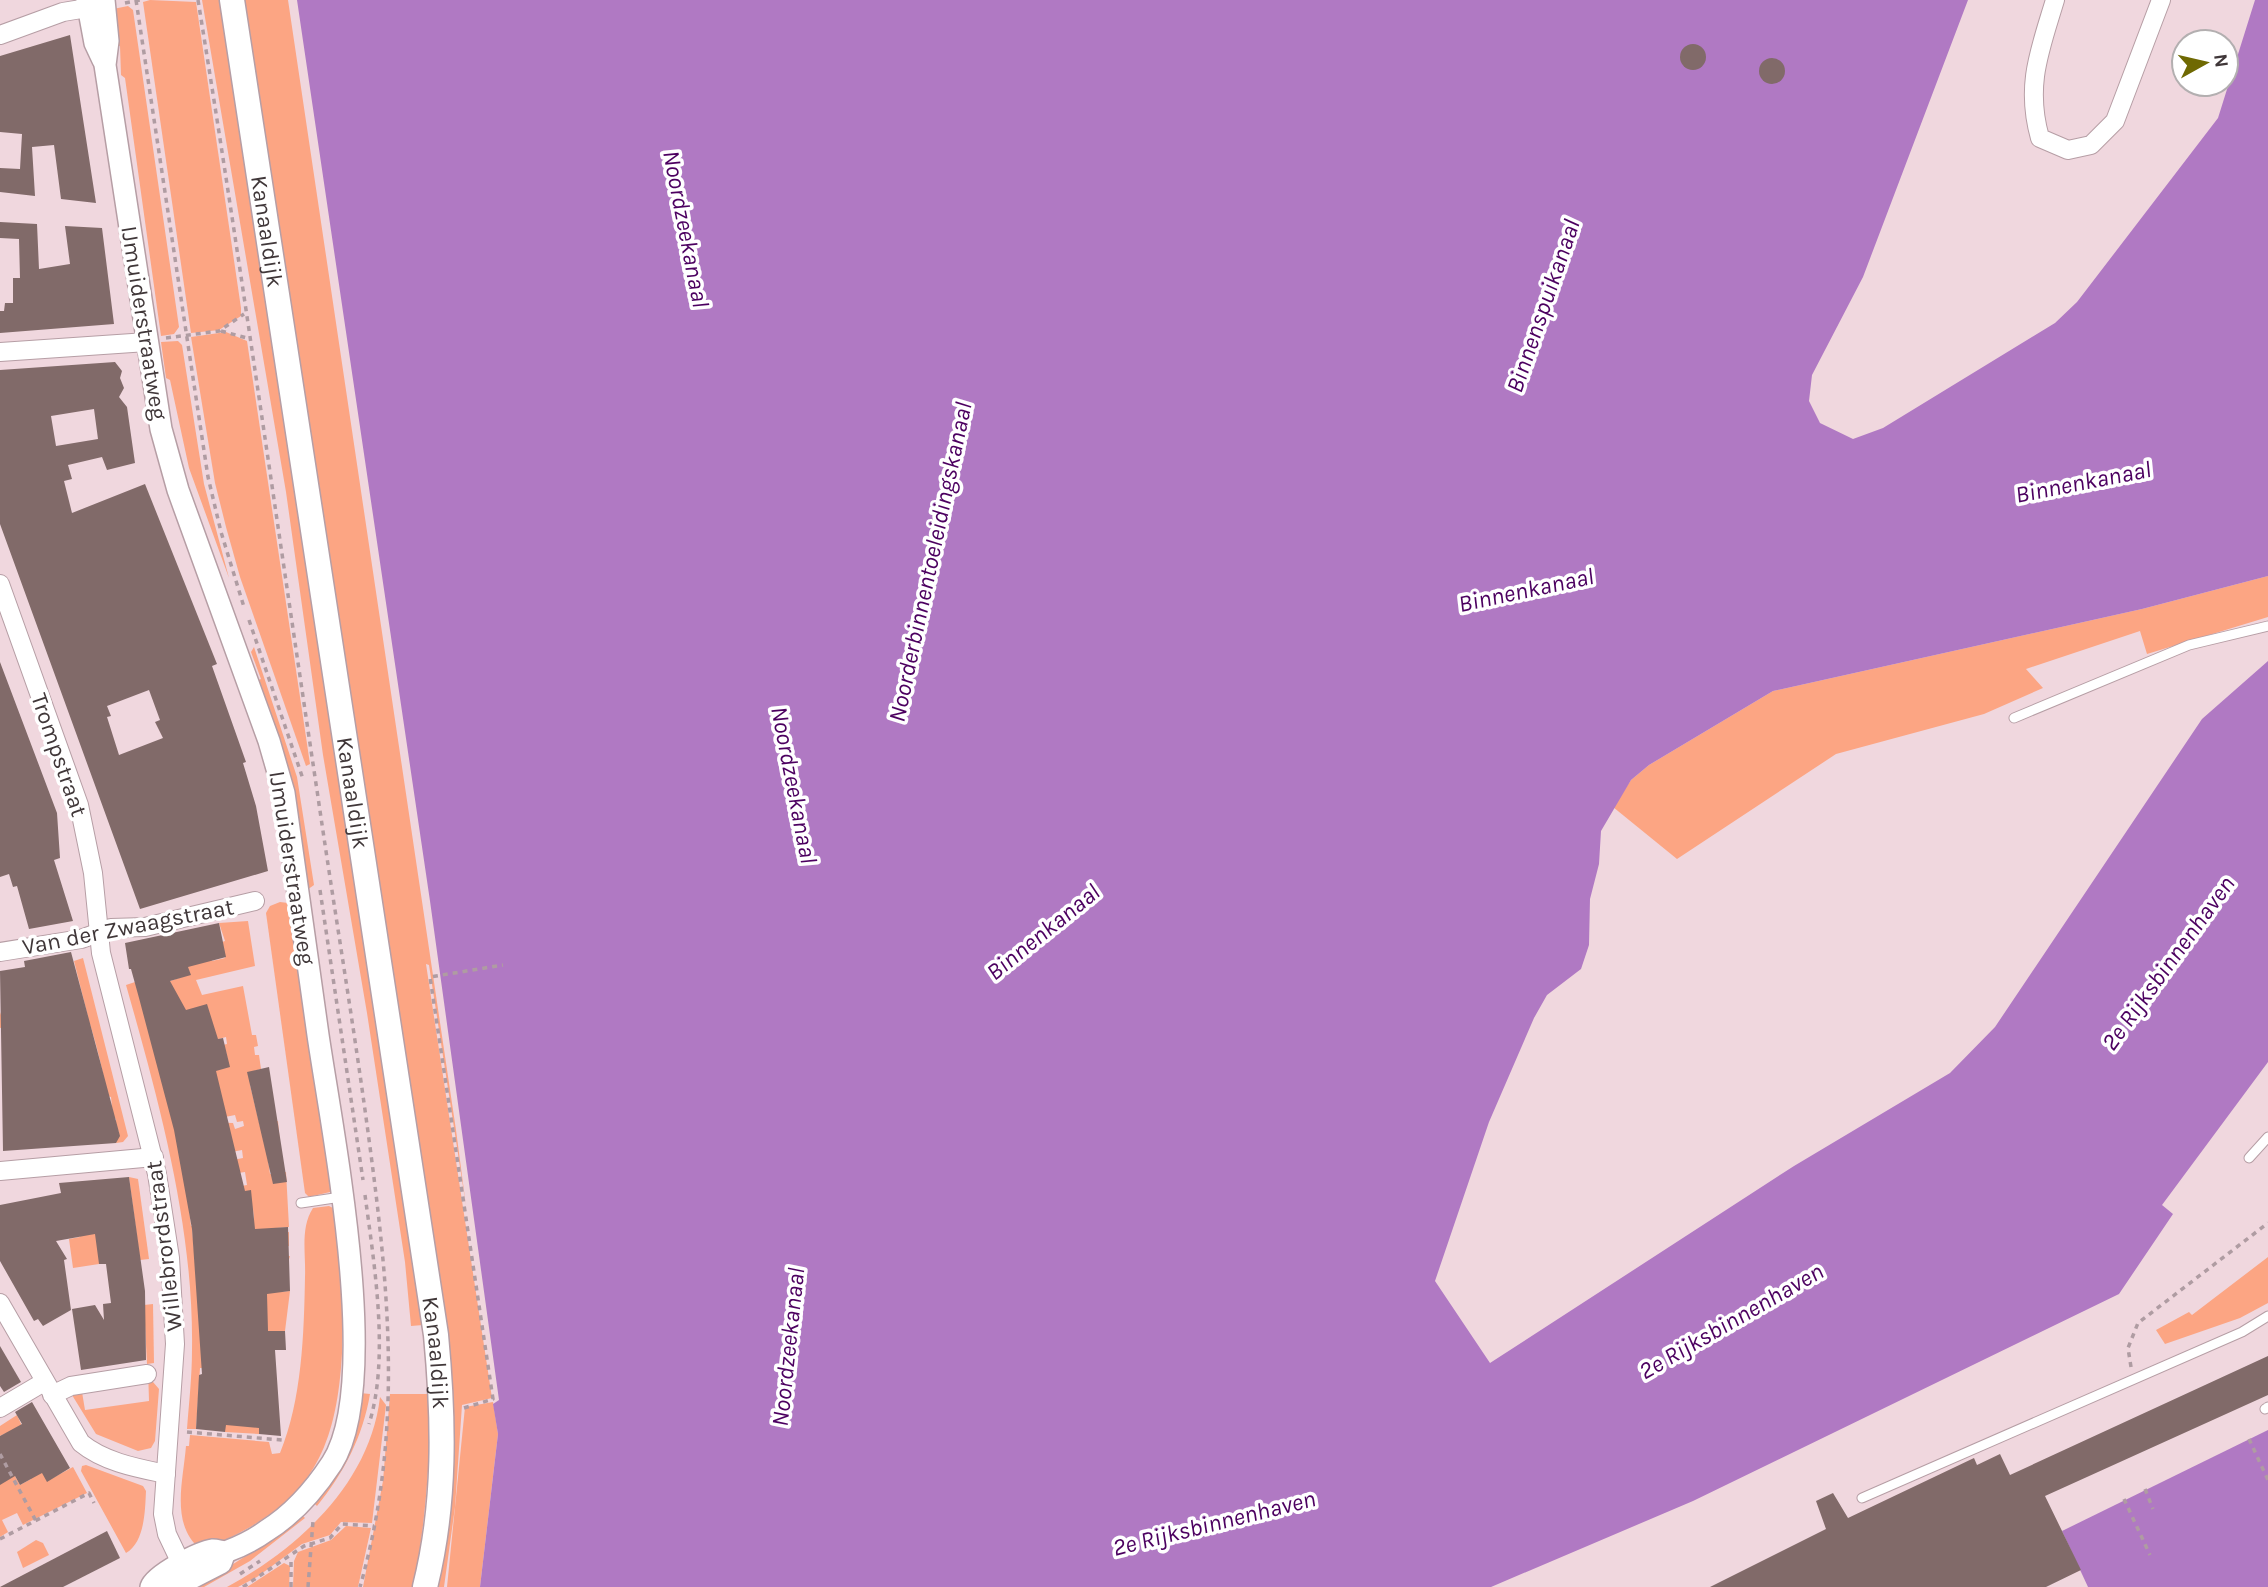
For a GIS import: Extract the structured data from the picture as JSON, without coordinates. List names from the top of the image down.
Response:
{
  "streets": {
    "main road": ["Kanaaldijk"],
    "street": [
      "IJmuiderstraatweg",
      "Trompstraat",
      "Van der Zwaagstraat",
      "Willebrordstraat"
    ]
  },
  "crossings": [
    ["IJmuiderstraatweg", "Willebrordstraat"],
    ["Trompstraat", "Van der Zwaagstraat"],
    ["Trompstraat", "Willebrordstraat"],
    ["Van der Zwaagstraat", "Willebrordstraat"]
  ],
  "water": [
    "Noordzeekanaal",
    "Binnenspuikanaal",
    "Binnenkanaal",
    "Noorderbinnentoeleidingskanaal",
    "2e Rijksbinnenhaven"
  ],
  "north": "right"
}
